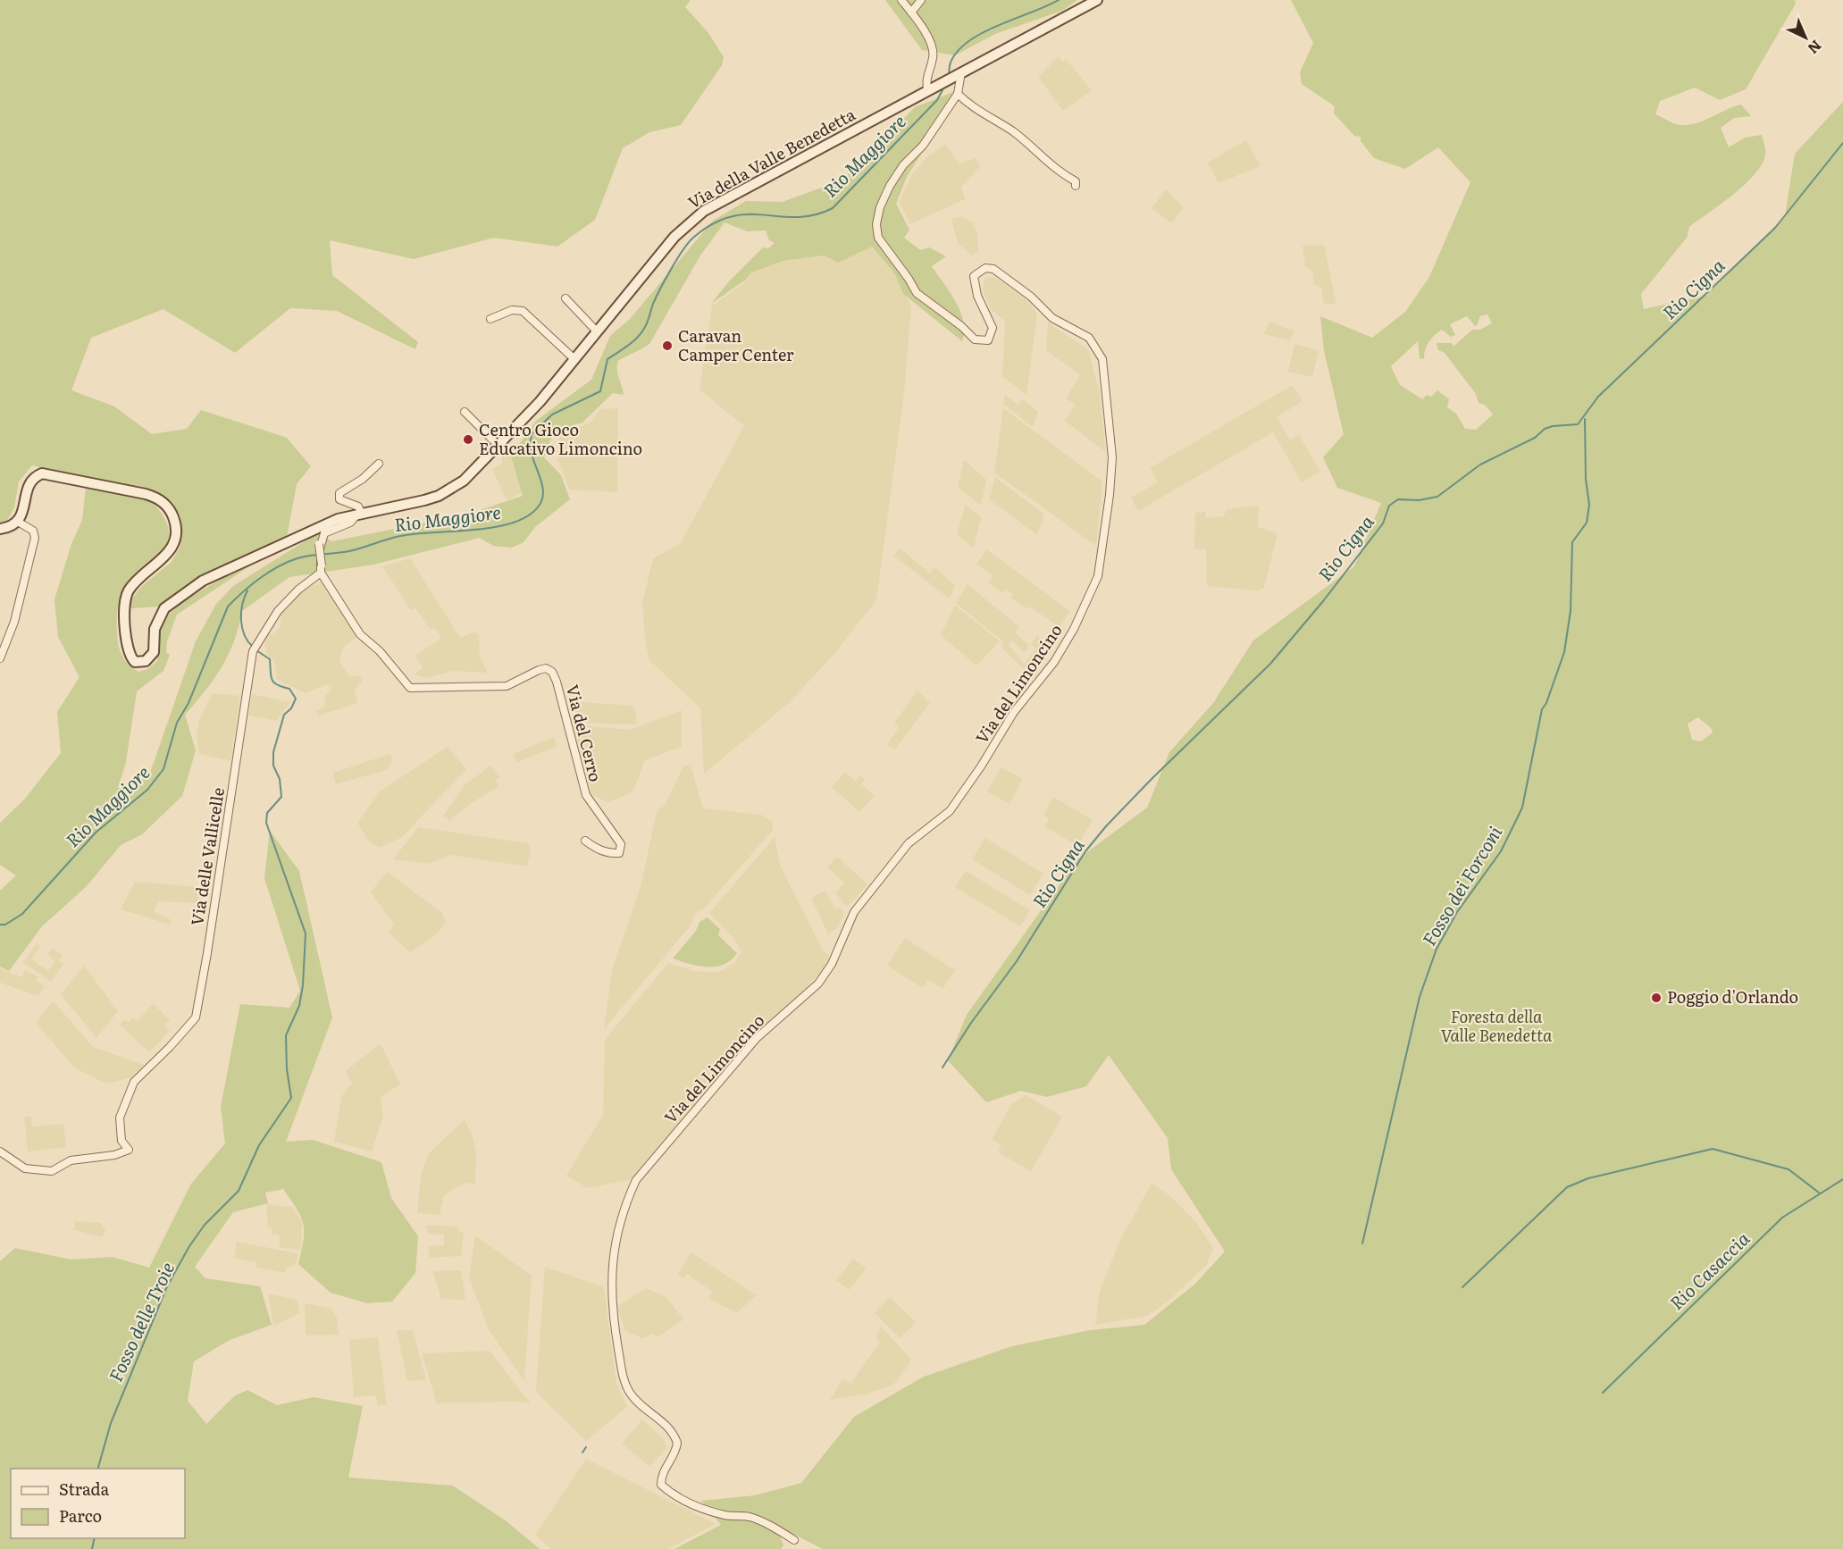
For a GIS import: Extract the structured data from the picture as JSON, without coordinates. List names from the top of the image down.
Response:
{
  "streets": {
    "main road": ["Via della Valle Benedetta"],
    "street": ["Via del Limoncino", "Via del Cerro", "Via delle Vallicelle"]
  },
  "crossings": [
    ["Via della Valle Benedetta", "Via del Limoncino"],
    ["Via del Cerro", "Via delle Vallicelle"]
  ],
  "water": [
    "Rio Maggiore",
    "Rio Cigna",
    "Fosso dei Forconi",
    "Rio Casaccia",
    "Fosso delle Troie"
  ],
  "parks": ["Foresta della Valle Benedetta"],
  "places": ["Caravan Camper Center", "Centro Gioco Educativo Limoncino", "Poggio d'Orlando"],
  "legend": ["Strada", "Parco"],
  "north": "bottom right"
}
